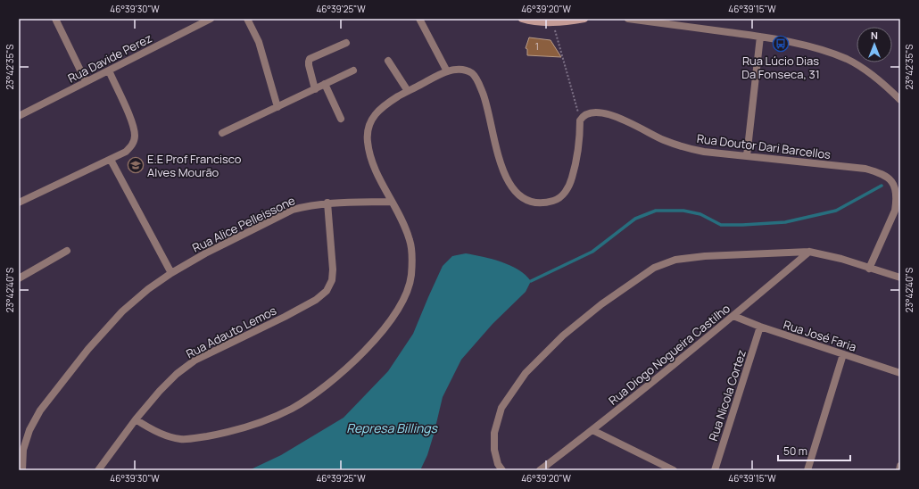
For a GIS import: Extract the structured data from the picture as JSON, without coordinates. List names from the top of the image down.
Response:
{
  "streets": {
    "street": [
      "Rua Davide Perez",
      "Rua Doutor Dari Barcellos",
      "Rua Alice Pelleissone",
      "Rua Adauto Lemos",
      "Rua José Faria",
      "Rua Diogo Nogueira Castilho",
      "Rua Nicola Cortez"
    ]
  },
  "crossings": [
    ["Rua Alice Pelleissone", "Rua Adauto Lemos"],
    ["Rua José Faria", "Rua Diogo Nogueira Castilho"],
    ["Rua José Faria", "Rua Nicola Cortez"]
  ],
  "water": ["Represa Billings"],
  "places": {
    "bus stop": ["Rua Lúcio Dias Da Fonseca, 31"],
    "school or university": ["E.E Prof Francisco Alves Mourão"]
  },
  "house_numbers": ["1"],
  "scale_bar": "50 m",
  "north": "top",
  "coordinates": [
    "46°39'30\"W",
    "46°39'25\"W",
    "46°39'20\"W",
    "46°39'15\"W",
    "23°42'35\"S",
    "23°42'40\"S"
  ]
}
